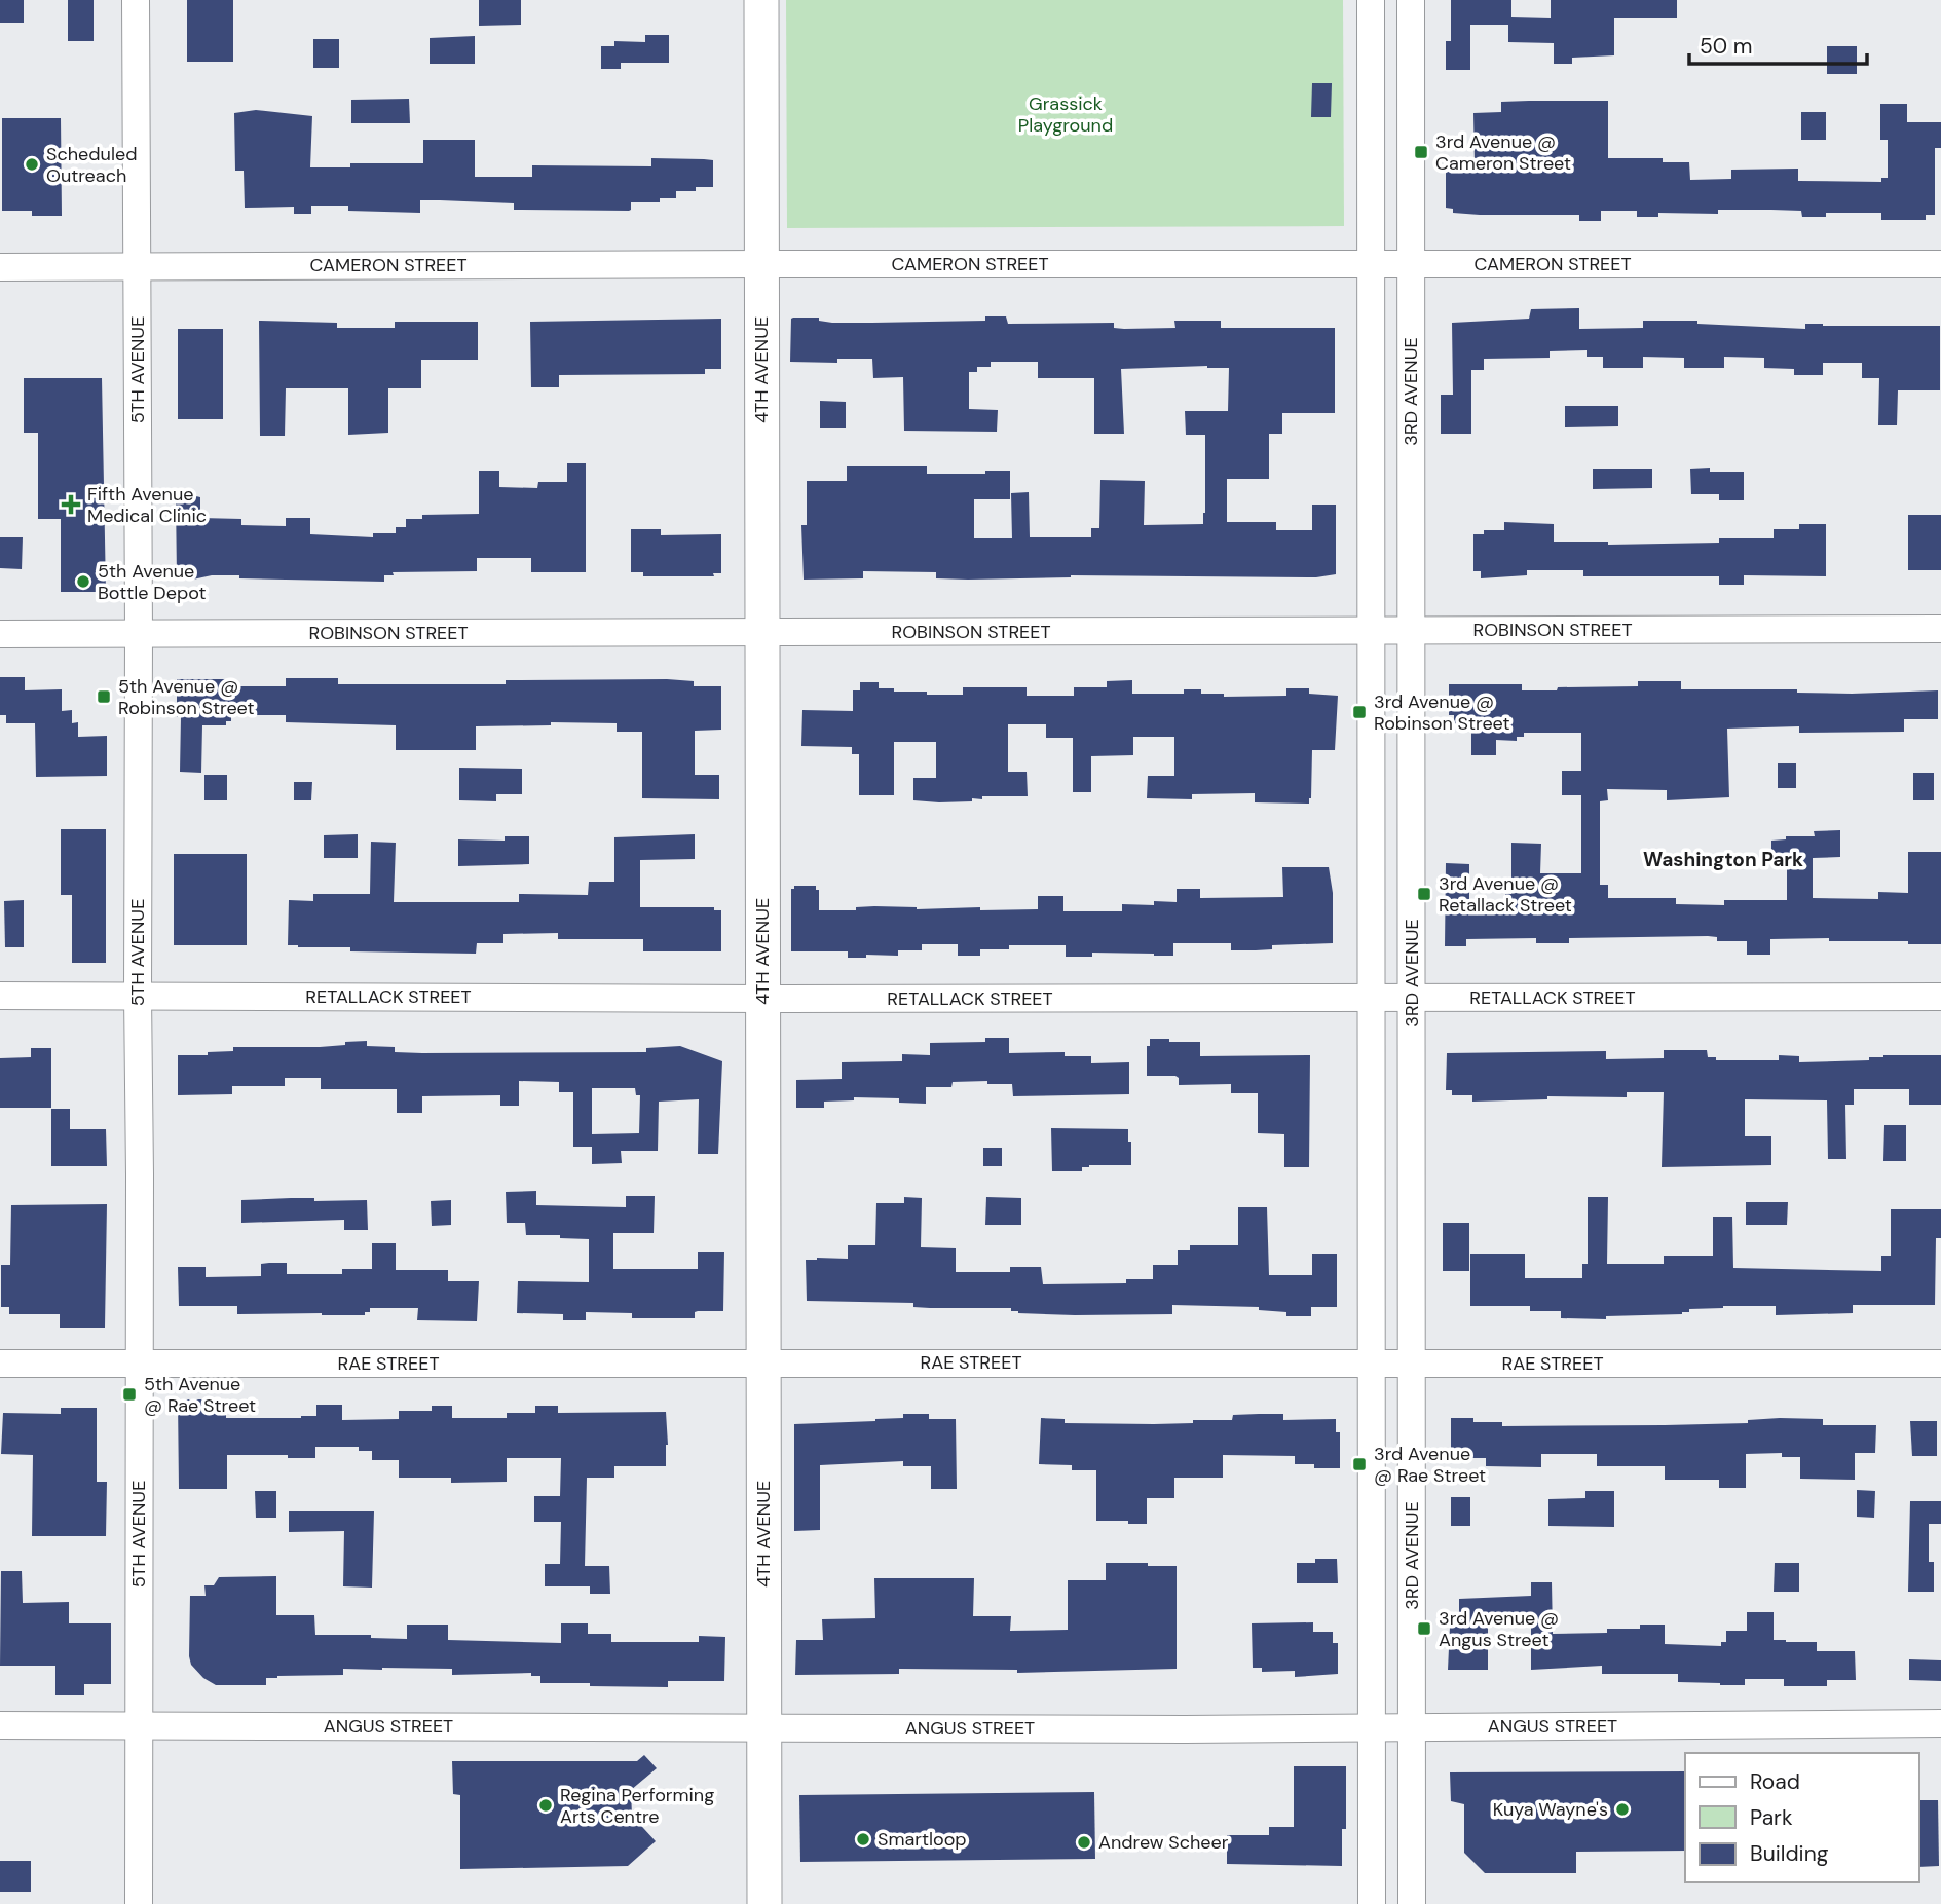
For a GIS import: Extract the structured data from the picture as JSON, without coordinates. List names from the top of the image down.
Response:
{
  "streets": {
    "street": [
      "CAMERON STREET",
      "5TH AVENUE",
      "4TH AVENUE",
      "3RD AVENUE",
      "ROBINSON STREET",
      "RETALLACK STREET",
      "RAE STREET",
      "ANGUS STREET"
    ]
  },
  "crossings": [
    ["CAMERON STREET", "5TH AVENUE"],
    ["CAMERON STREET", "4TH AVENUE"],
    ["CAMERON STREET", "3RD AVENUE"],
    ["5TH AVENUE", "ROBINSON STREET"],
    ["5TH AVENUE", "RETALLACK STREET"],
    ["5TH AVENUE", "RAE STREET"],
    ["5TH AVENUE", "ANGUS STREET"],
    ["4TH AVENUE", "ROBINSON STREET"],
    ["4TH AVENUE", "RETALLACK STREET"],
    ["4TH AVENUE", "RAE STREET"],
    ["4TH AVENUE", "ANGUS STREET"],
    ["3RD AVENUE", "ROBINSON STREET"],
    ["3RD AVENUE", "RETALLACK STREET"],
    ["3RD AVENUE", "RAE STREET"],
    ["3RD AVENUE", "ANGUS STREET"]
  ],
  "districts": ["Washington Park"],
  "parks": ["Grassick Playground"],
  "places": {
    "transit": [
      "3rd Avenue @ Cameron Street",
      "5th Avenue @ Robinson Street",
      "3rd Avenue @ Robinson Street",
      "3rd Avenue @ Retallack Street",
      "5th Avenue @ Rae Street",
      "3rd Avenue @ Rae Street",
      "3rd Avenue @ Angus Street"
    ],
    "other": [
      "Scheduled Outreach",
      "5th Avenue Bottle Depot",
      "Regina Performing Arts Centre",
      "Kuya Wayne's",
      "Smartloop",
      "Andrew Scheer"
    ],
    "health": ["Fifth Avenue Medical Clinic"]
  },
  "legend": ["Road", "Park", "Building"],
  "scale_bar": "50 m"
}
